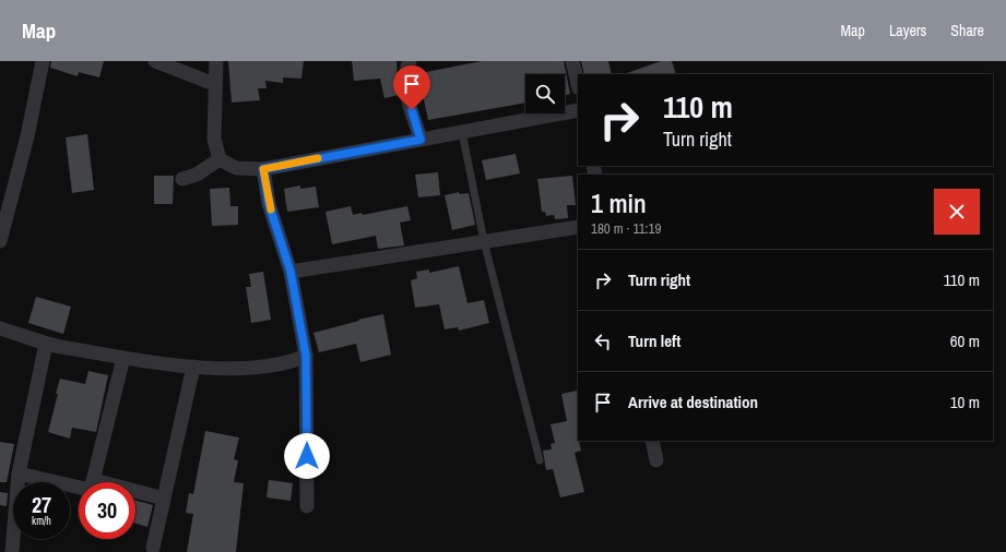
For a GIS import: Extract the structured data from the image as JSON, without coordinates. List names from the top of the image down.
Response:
{
  "page": {
    "header": "Map",
    "nav": ["Map", "Layers", "Share"],
    "turn": ["110 m", "Turn right"],
    "heading": ["1 min", "180 m · 11:19"],
    "list": [
      {
        "name": "Turn right",
        "value": "110 m"
      },
      {
        "name": "Turn left",
        "value": "60 m"
      },
      {
        "name": "Arrive at destination",
        "value": "10 m"
      }
    ],
    "speed": "27 km/h",
    "limit": "30"
  }
}
